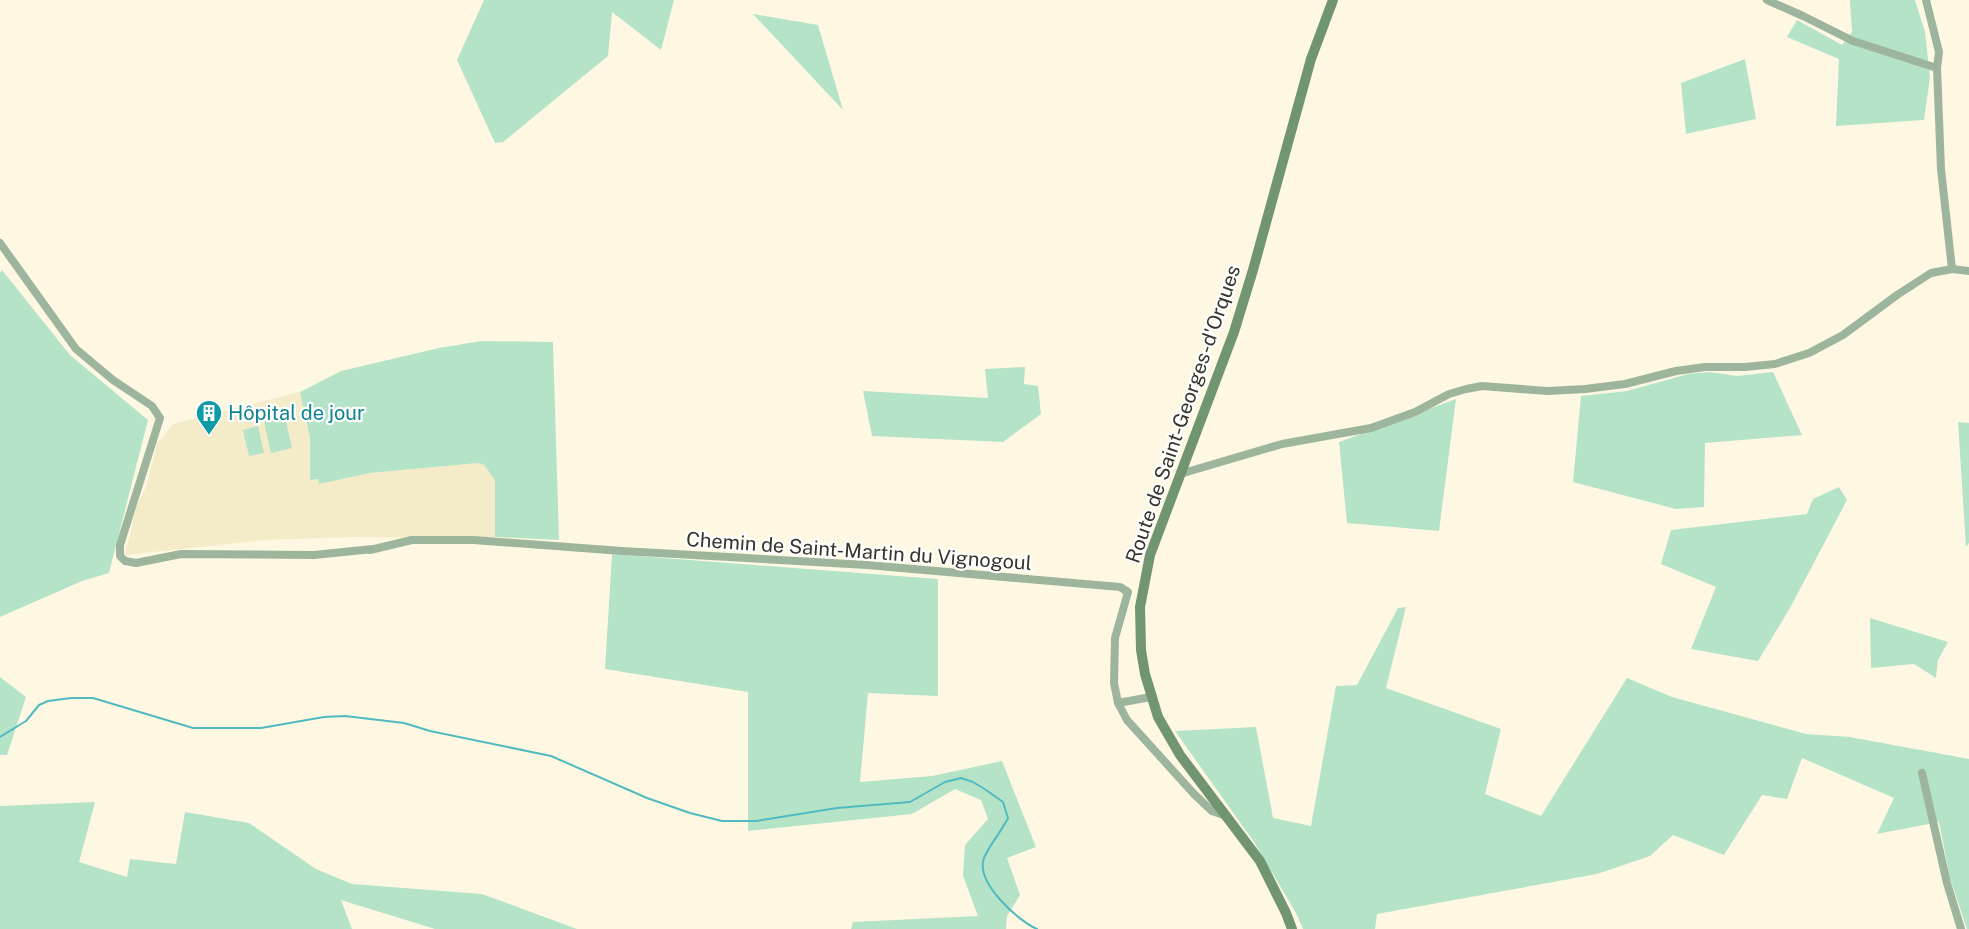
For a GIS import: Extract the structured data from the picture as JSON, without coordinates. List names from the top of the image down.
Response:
{
  "streets": {
    "street": ["Route de Saint-Georges-d'Orques", "Chemin de Saint-Martin du Vignogoul"]
  },
  "crossings": [
    ["Route de Saint-Georges-d'Orques", "Chemin de Saint-Martin du Vignogoul"]
  ],
  "places": {
    "building": ["Hôpital de jour"]
  }
}
